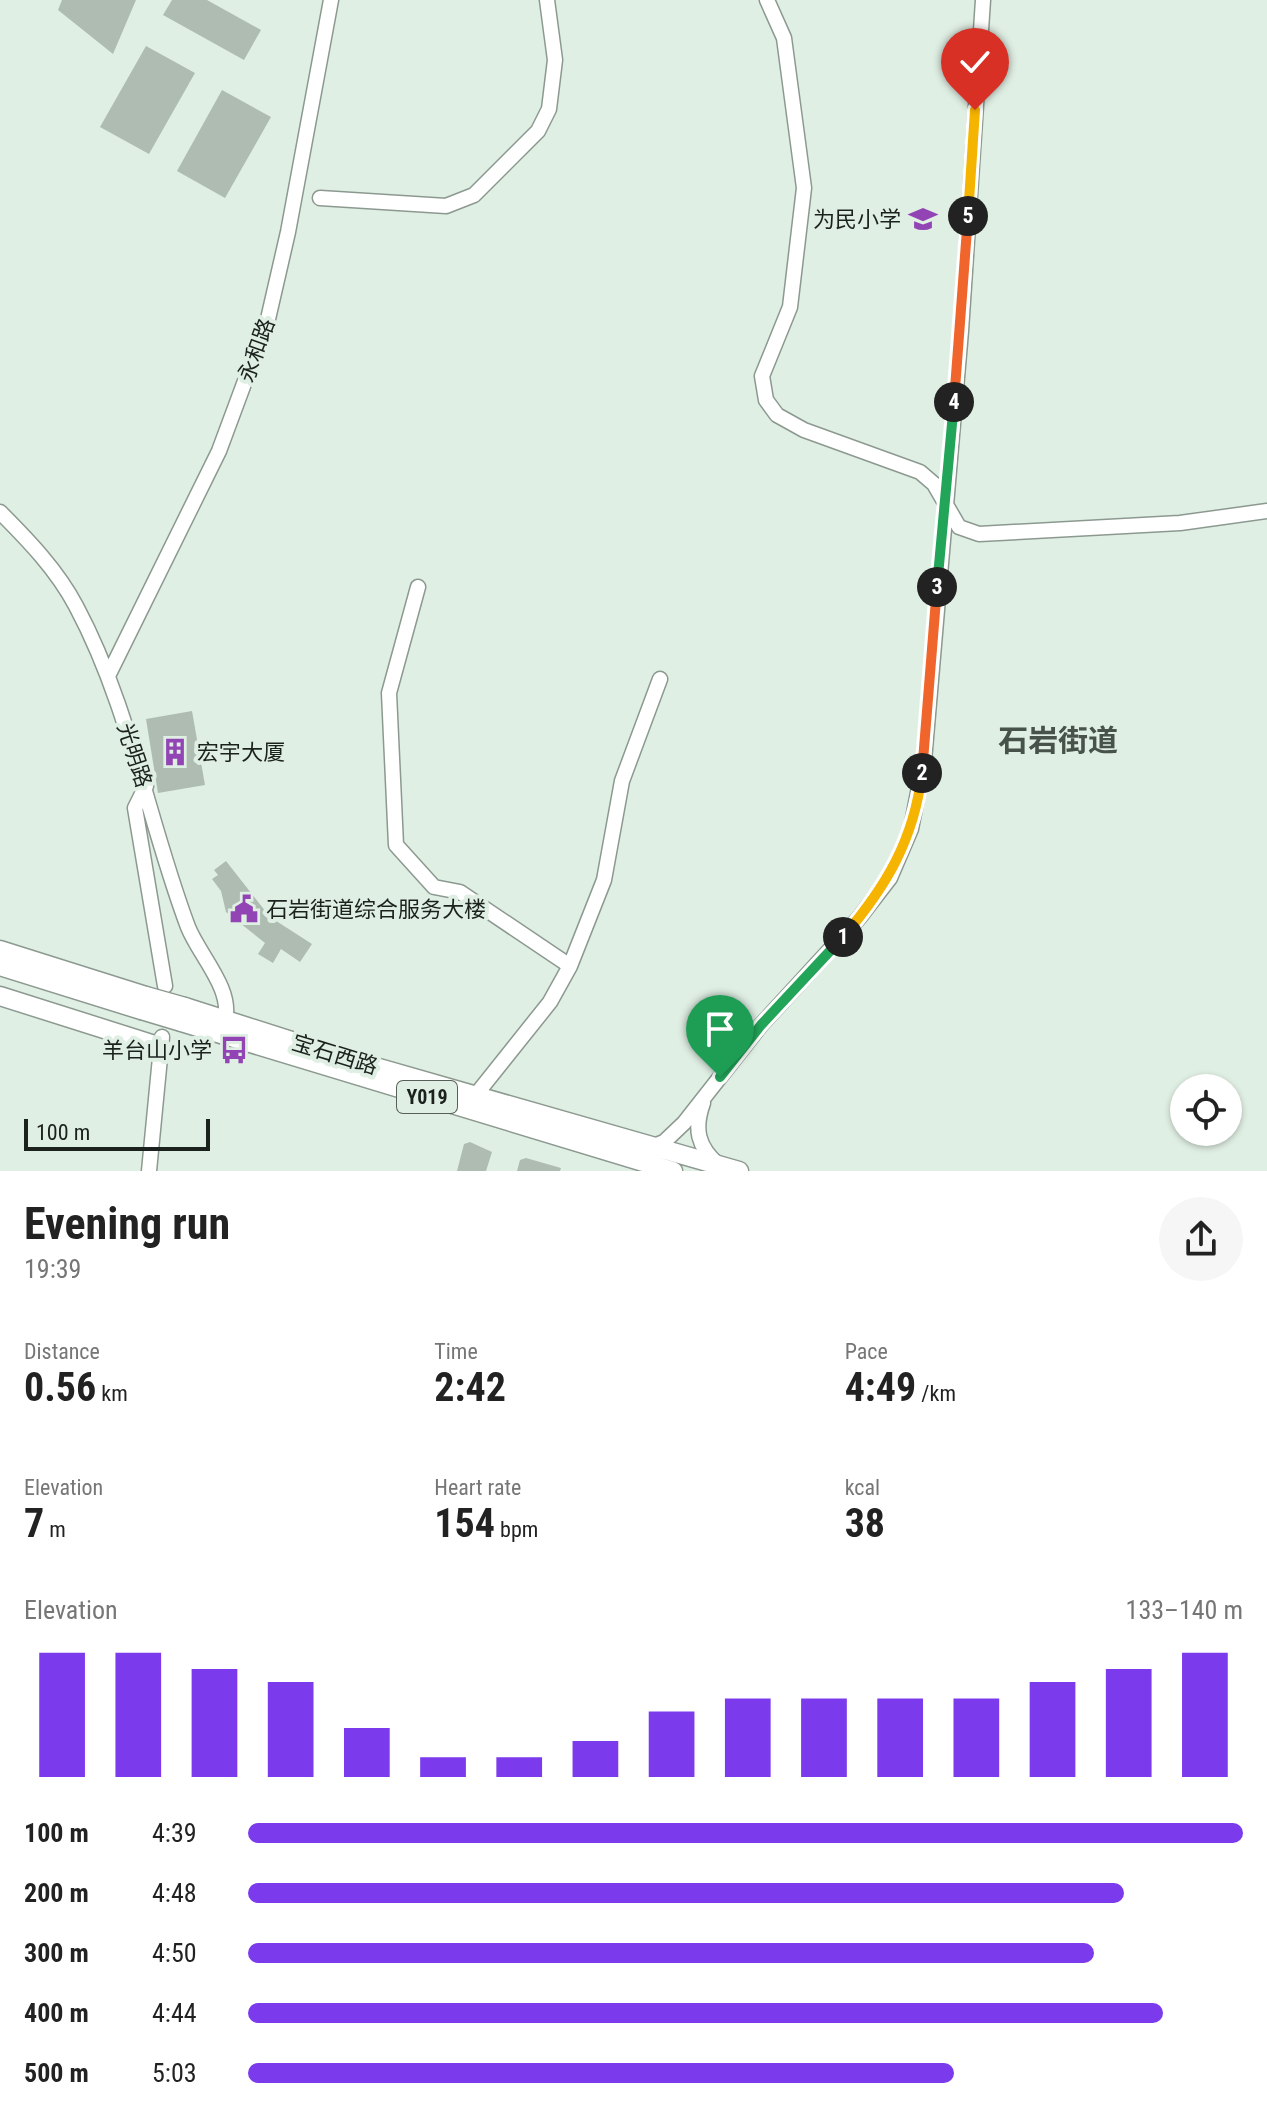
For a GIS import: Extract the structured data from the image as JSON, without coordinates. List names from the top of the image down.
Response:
{
  "streets": {
    "main road": ["宝石西路", "Y019"],
    "street": ["永和路", "光明路"]
  },
  "crossings": [
    ["永和路", "光明路"],
    ["光明路", "宝石西路"]
  ],
  "districts": ["石岩街道"],
  "places": {
    "school or university": ["为民小学"],
    "building": ["宏宇大厦"],
    "public building": ["石岩街道综合服务大楼"],
    "bus stop": ["羊台山小学"]
  },
  "scale_bar": "100 m",
  "page": {
    "pins": [
      "5",
      "4",
      "3",
      "2",
      "1"
    ],
    "scale": "100 m",
    "heading": ["Evening run", "19:39"],
    "stats": [
      ["Distance", "0.56 km"],
      ["Time", "2:42"],
      ["Pace", "4:49 /km"],
      ["Elevation", "7 m"],
      ["Heart rate", "154 bpm"],
      ["kcal", "38"]
    ],
    "chart": ["Elevation", "133–140 m"],
    "list": [
      {
        "name": "100 m",
        "note": "4:39"
      },
      {
        "name": "200 m",
        "note": "4:48"
      },
      {
        "name": "300 m",
        "note": "4:50"
      },
      {
        "name": "400 m",
        "note": "4:44"
      },
      {
        "name": "500 m",
        "note": "5:03"
      }
    ]
  }
}
